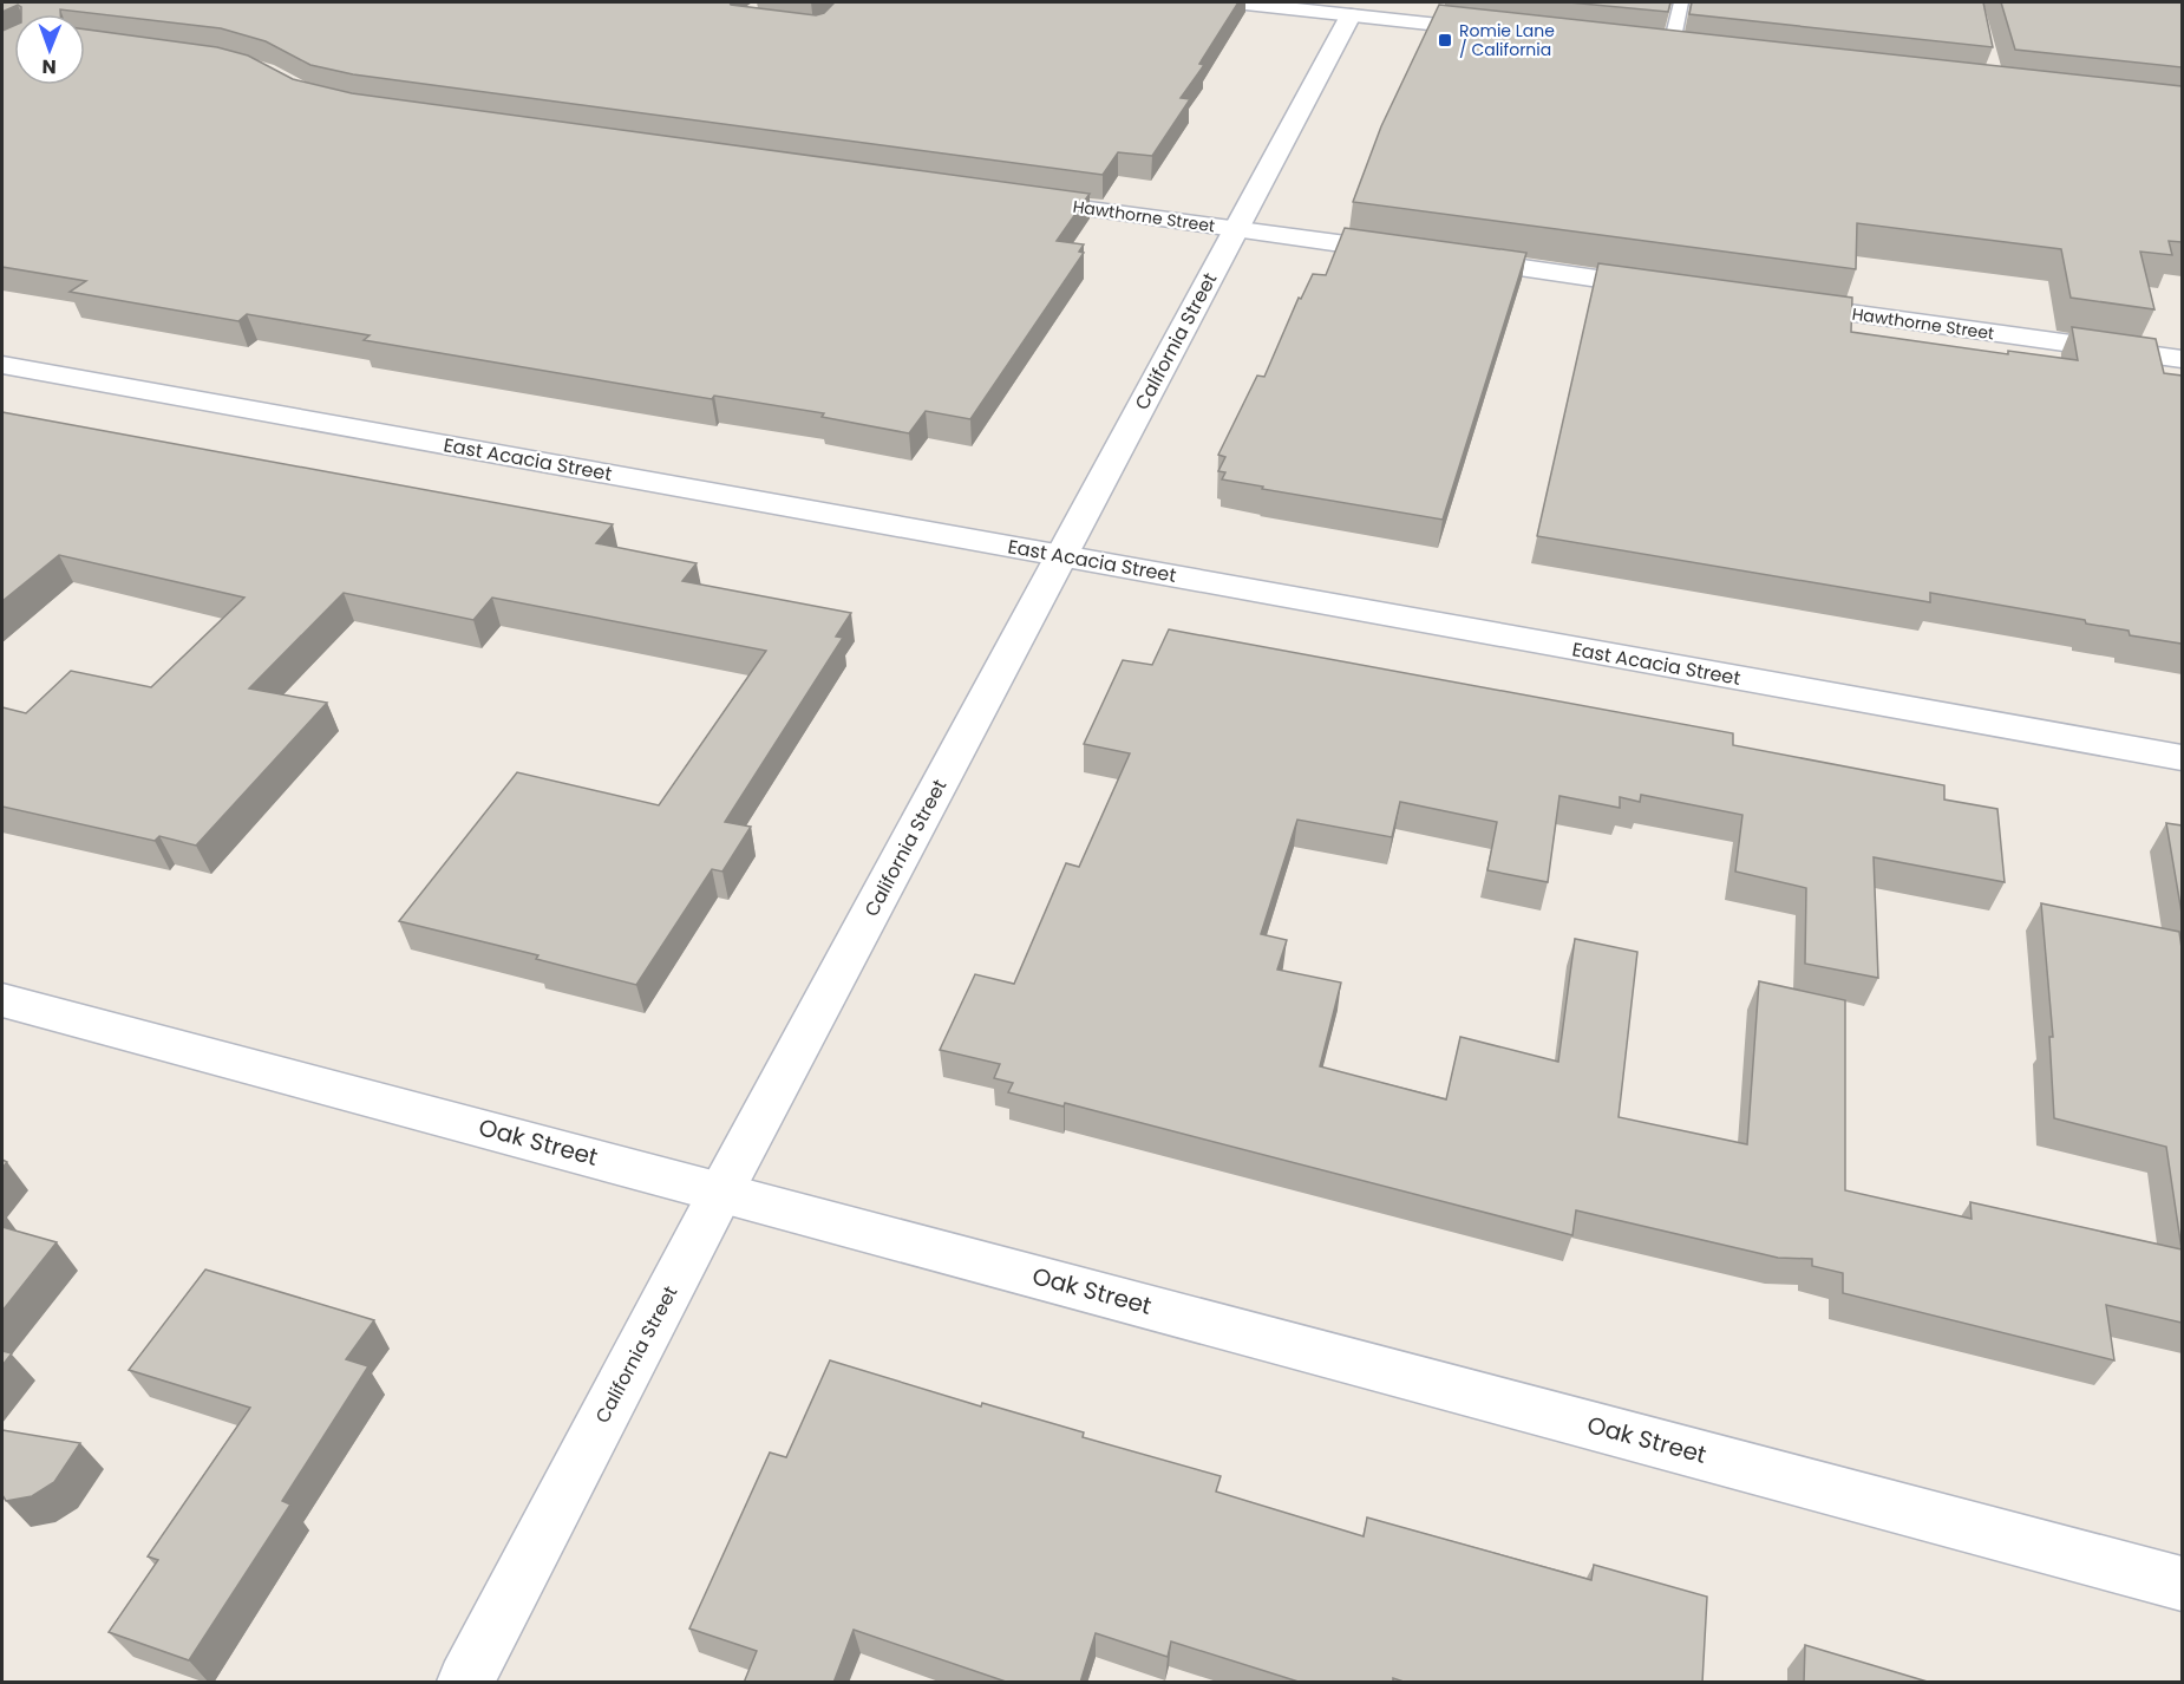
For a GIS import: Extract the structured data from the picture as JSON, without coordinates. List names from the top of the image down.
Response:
{
  "streets": {
    "street": [
      "Hawthorne Street",
      "California Street",
      "East Acacia Street",
      "Oak Street"
    ]
  },
  "crossings": [
    ["Hawthorne Street", "California Street"],
    ["California Street", "East Acacia Street"],
    ["California Street", "Oak Street"]
  ],
  "places": {
    "transit": ["Romie Lane / California"]
  },
  "north": "bottom"
}
